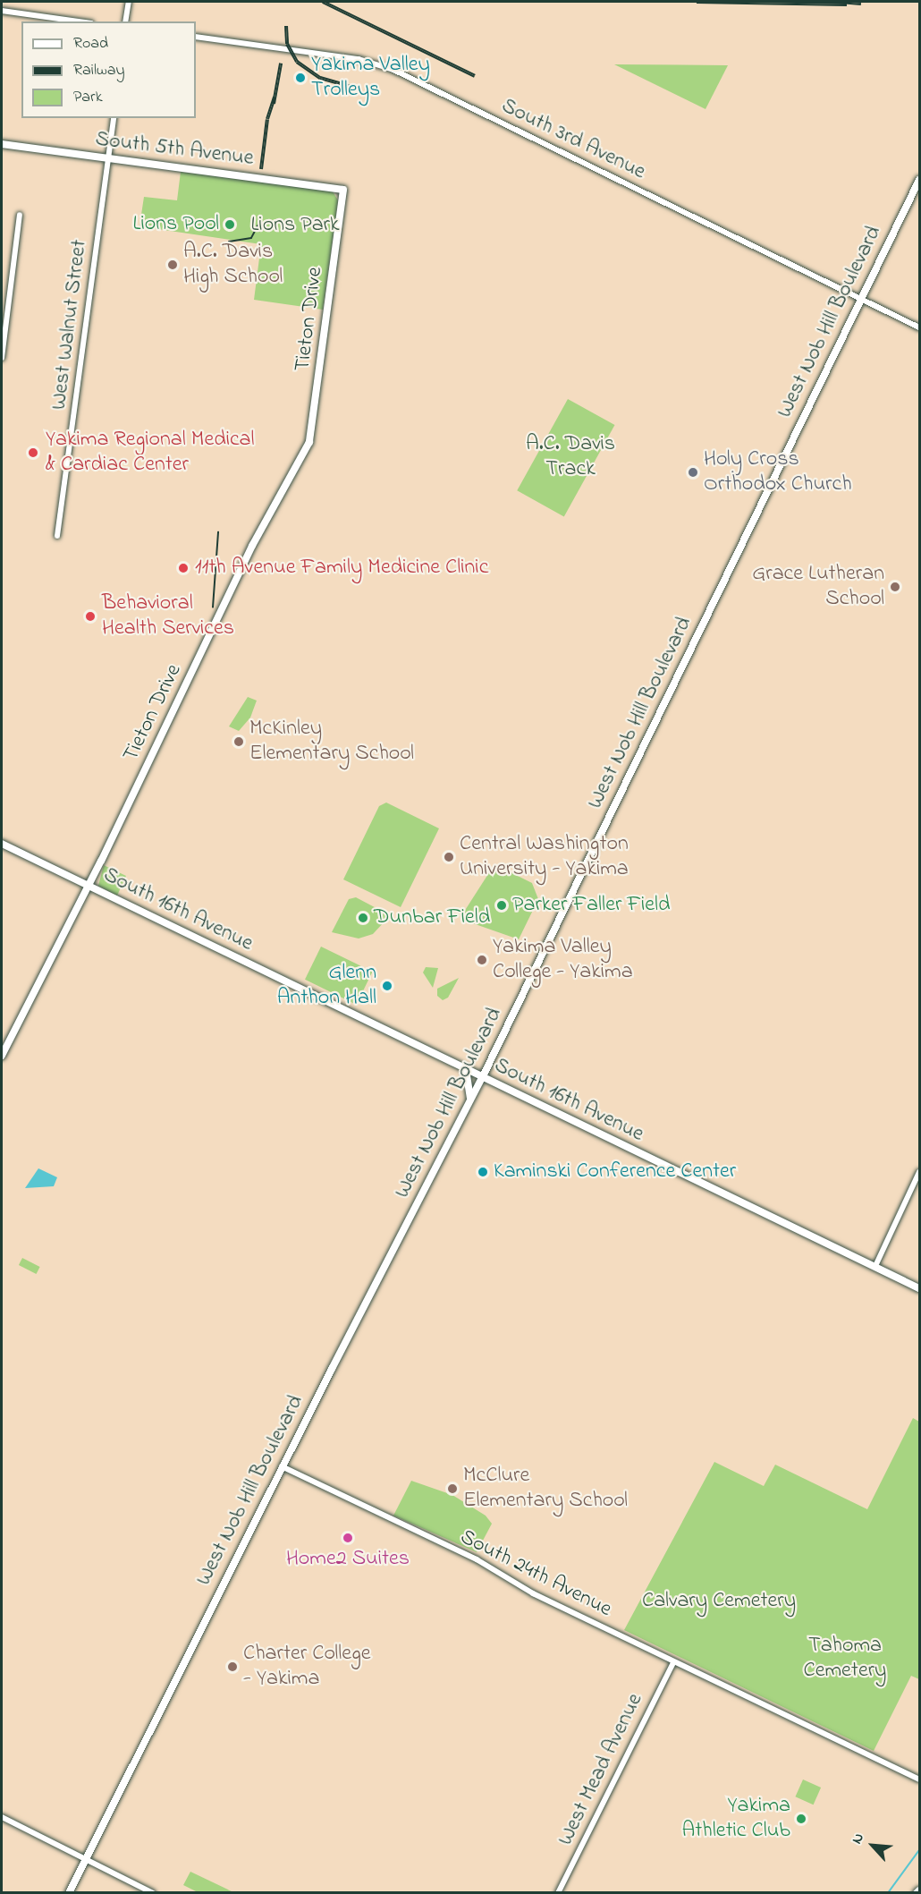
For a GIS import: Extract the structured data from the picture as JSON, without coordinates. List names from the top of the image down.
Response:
{
  "streets": {
    "main road": [
      "South 5th Avenue",
      "Tieton Drive",
      "West Nob Hill Boulevard",
      "South 16th Avenue"
    ],
    "street": [
      "South 3rd Avenue",
      "West Walnut Street",
      "South 24th Avenue",
      "West Mead Avenue"
    ]
  },
  "crossings": [
    ["South 3rd Avenue", "West Nob Hill Boulevard"],
    ["South 5th Avenue", "Tieton Drive"],
    ["South 5th Avenue", "West Walnut Street"],
    ["Tieton Drive", "South 16th Avenue"],
    ["West Nob Hill Boulevard", "South 16th Avenue"],
    ["West Nob Hill Boulevard", "South 24th Avenue"],
    ["South 24th Avenue", "West Mead Avenue"]
  ],
  "parks": [
    "Lions Park",
    "A.C. Davis Track",
    "Calvary Cemetery",
    "Tahoma Cemetery"
  ],
  "places": [
    "Yakima Valley Trolleys",
    "Lions Pool",
    "A.C. Davis High School",
    "Yakima Regional Medical & Cardiac Center",
    "Holy Cross Orthodox Church",
    "11th Avenue Family Medicine Clinic",
    "Grace Lutheran School",
    "Behavioral Health Services",
    "McKinley Elementary School",
    "Central Washington University - Yakima",
    "Parker Faller Field",
    "Dunbar Field",
    "Yakima Valley College - Yakima",
    "Glenn Anthon Hall",
    "Kaminski Conference Center",
    "McClure Elementary School",
    "Home2 Suites",
    "Charter College - Yakima",
    "Yakima Athletic Club"
  ],
  "legend": ["Road", "Railway", "Park"],
  "north": "top left"
}
